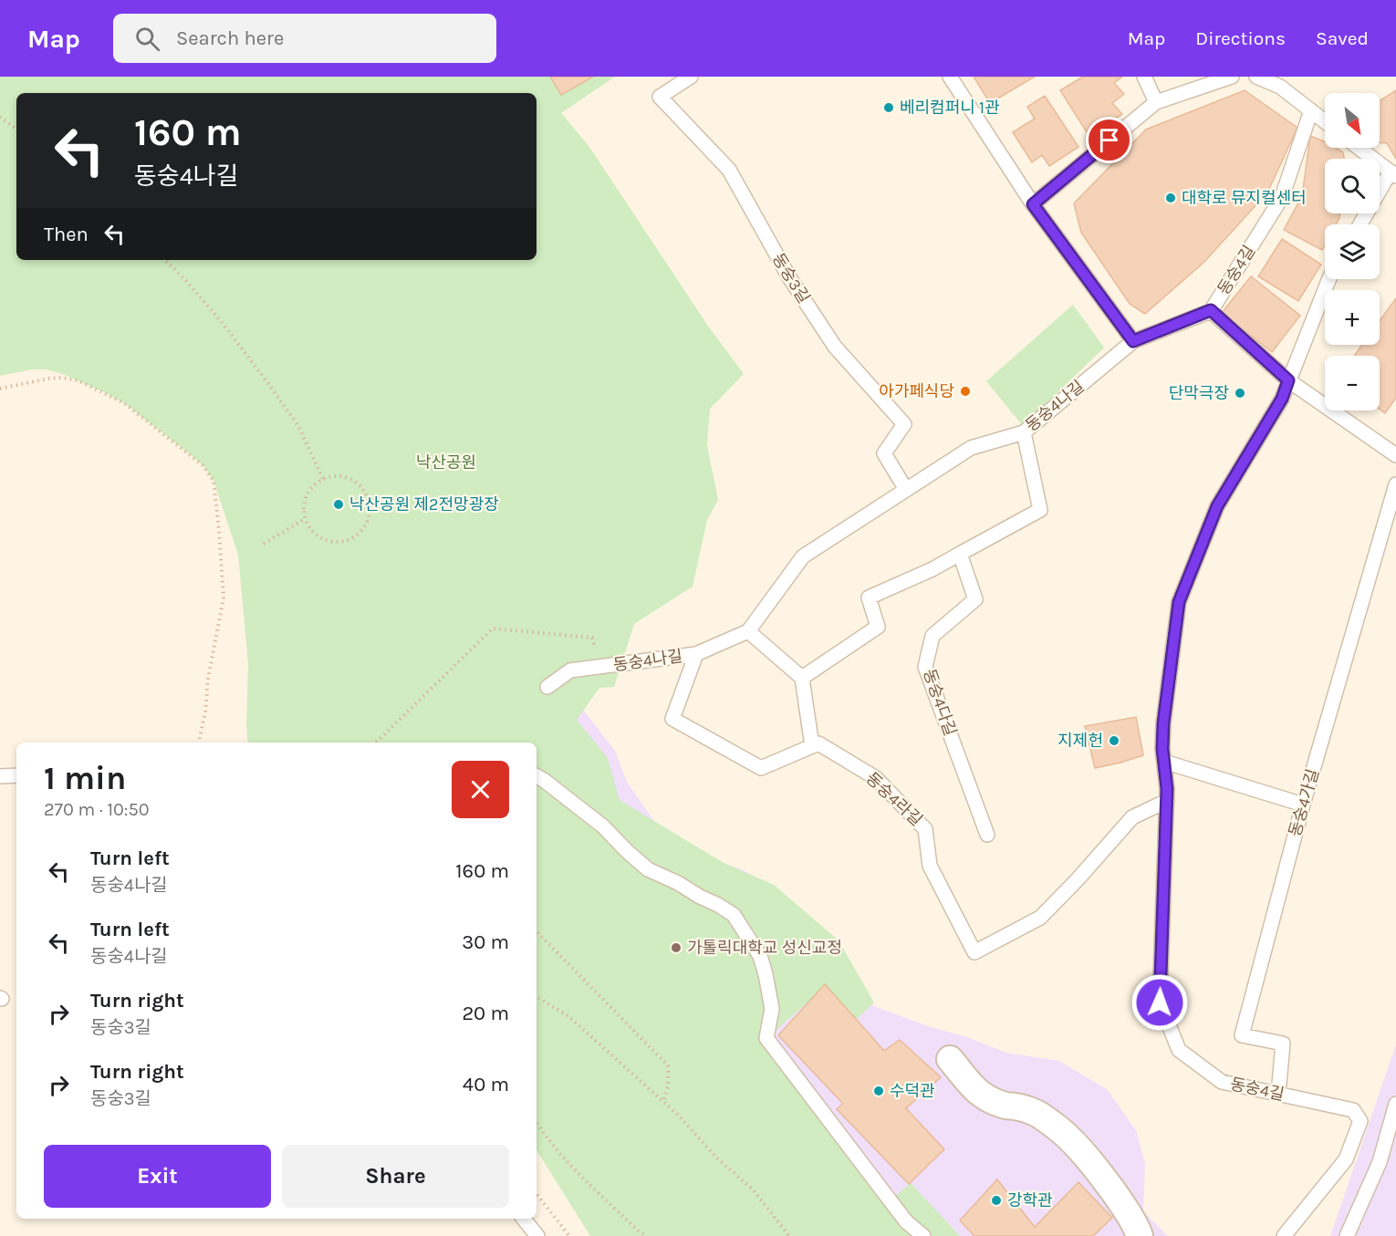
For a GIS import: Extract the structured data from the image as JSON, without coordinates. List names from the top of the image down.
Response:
{
  "streets": {
    "lane": [
      "동숭4길",
      "동숭3길",
      "동숭4나길",
      "동숭4다길",
      "동숭4라길",
      "동숭4가길"
    ]
  },
  "crossings": [
    ["동숭4길", "동숭4나길"],
    ["동숭4길", "동숭4라길"],
    ["동숭4길", "동숭4가길"],
    ["동숭3길", "동숭4나길"],
    ["동숭4나길", "동숭4라길"]
  ],
  "parks": ["낙산공원"],
  "places": [
    "베리컴퍼니 1관",
    "대학로 뮤지컬센터",
    "아가페식당",
    "단막극장",
    "낙산공원 제2전망광장",
    "지제헌",
    "가톨릭대학교 성신교정",
    "수덕관",
    "강학관"
  ],
  "north": "bottom right",
  "page": {
    "header": "Map",
    "search": "Search here",
    "nav": ["Map", "Directions", "Saved"],
    "map_buttons": ["+", "−"],
    "turn": ["160 m", "동숭4나길"],
    "then": "Then",
    "heading": ["1 min", "270 m · 10:50"],
    "list": [
      {
        "name": "Turn left",
        "note": "동숭4나길",
        "value": "160 m"
      },
      {
        "name": "Turn left",
        "note": "동숭4나길",
        "value": "30 m"
      },
      {
        "name": "Turn right",
        "note": "동숭3길",
        "value": "20 m"
      },
      {
        "name": "Turn right",
        "note": "동숭3길",
        "value": "40 m"
      }
    ],
    "buttons": ["Exit", "Share"]
  }
}
